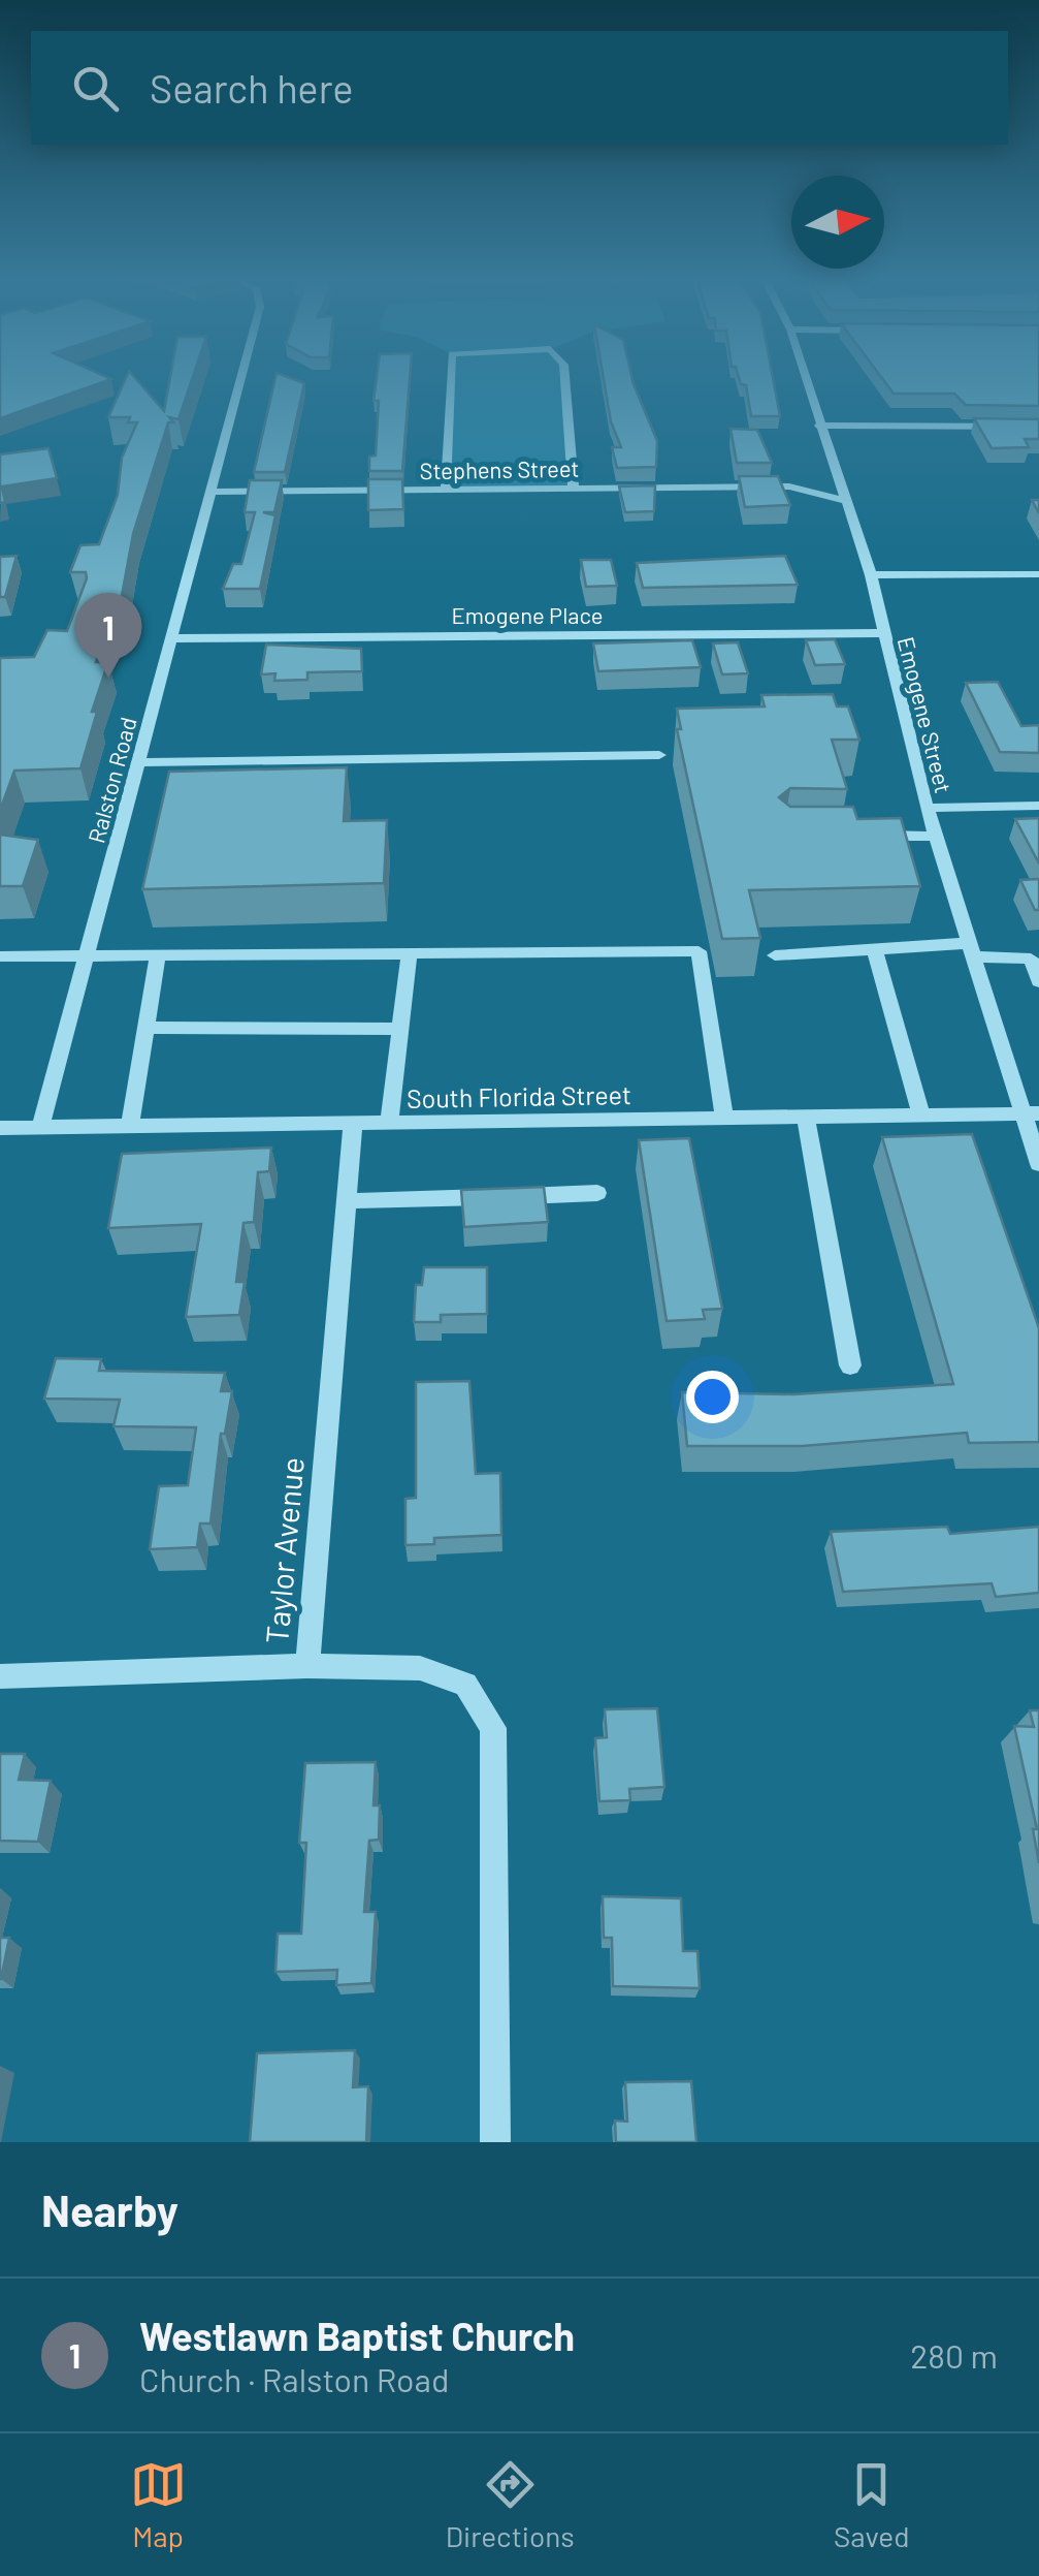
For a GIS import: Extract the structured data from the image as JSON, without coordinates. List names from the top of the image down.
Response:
{
  "streets": {
    "street": [
      "Stephens Street",
      "Emogene Place",
      "Emogene Street",
      "Ralston Road",
      "South Florida Street",
      "Taylor Avenue"
    ]
  },
  "crossings": [
    ["Stephens Street", "Emogene Street"],
    ["Stephens Street", "Ralston Road"],
    ["Emogene Place", "Emogene Street"],
    ["Emogene Place", "Ralston Road"],
    ["Emogene Street", "South Florida Street"],
    ["Ralston Road", "South Florida Street"],
    ["South Florida Street", "Taylor Avenue"]
  ],
  "north": "right",
  "page": {
    "search": "Search here",
    "pins": "1",
    "heading": "Nearby",
    "list": [
      {
        "mark": "1",
        "name": "Westlawn Baptist Church",
        "note": "Church · Ralston Road",
        "value": "280 m"
      }
    ],
    "nav": ["Map", "Directions", "Saved"]
  }
}
